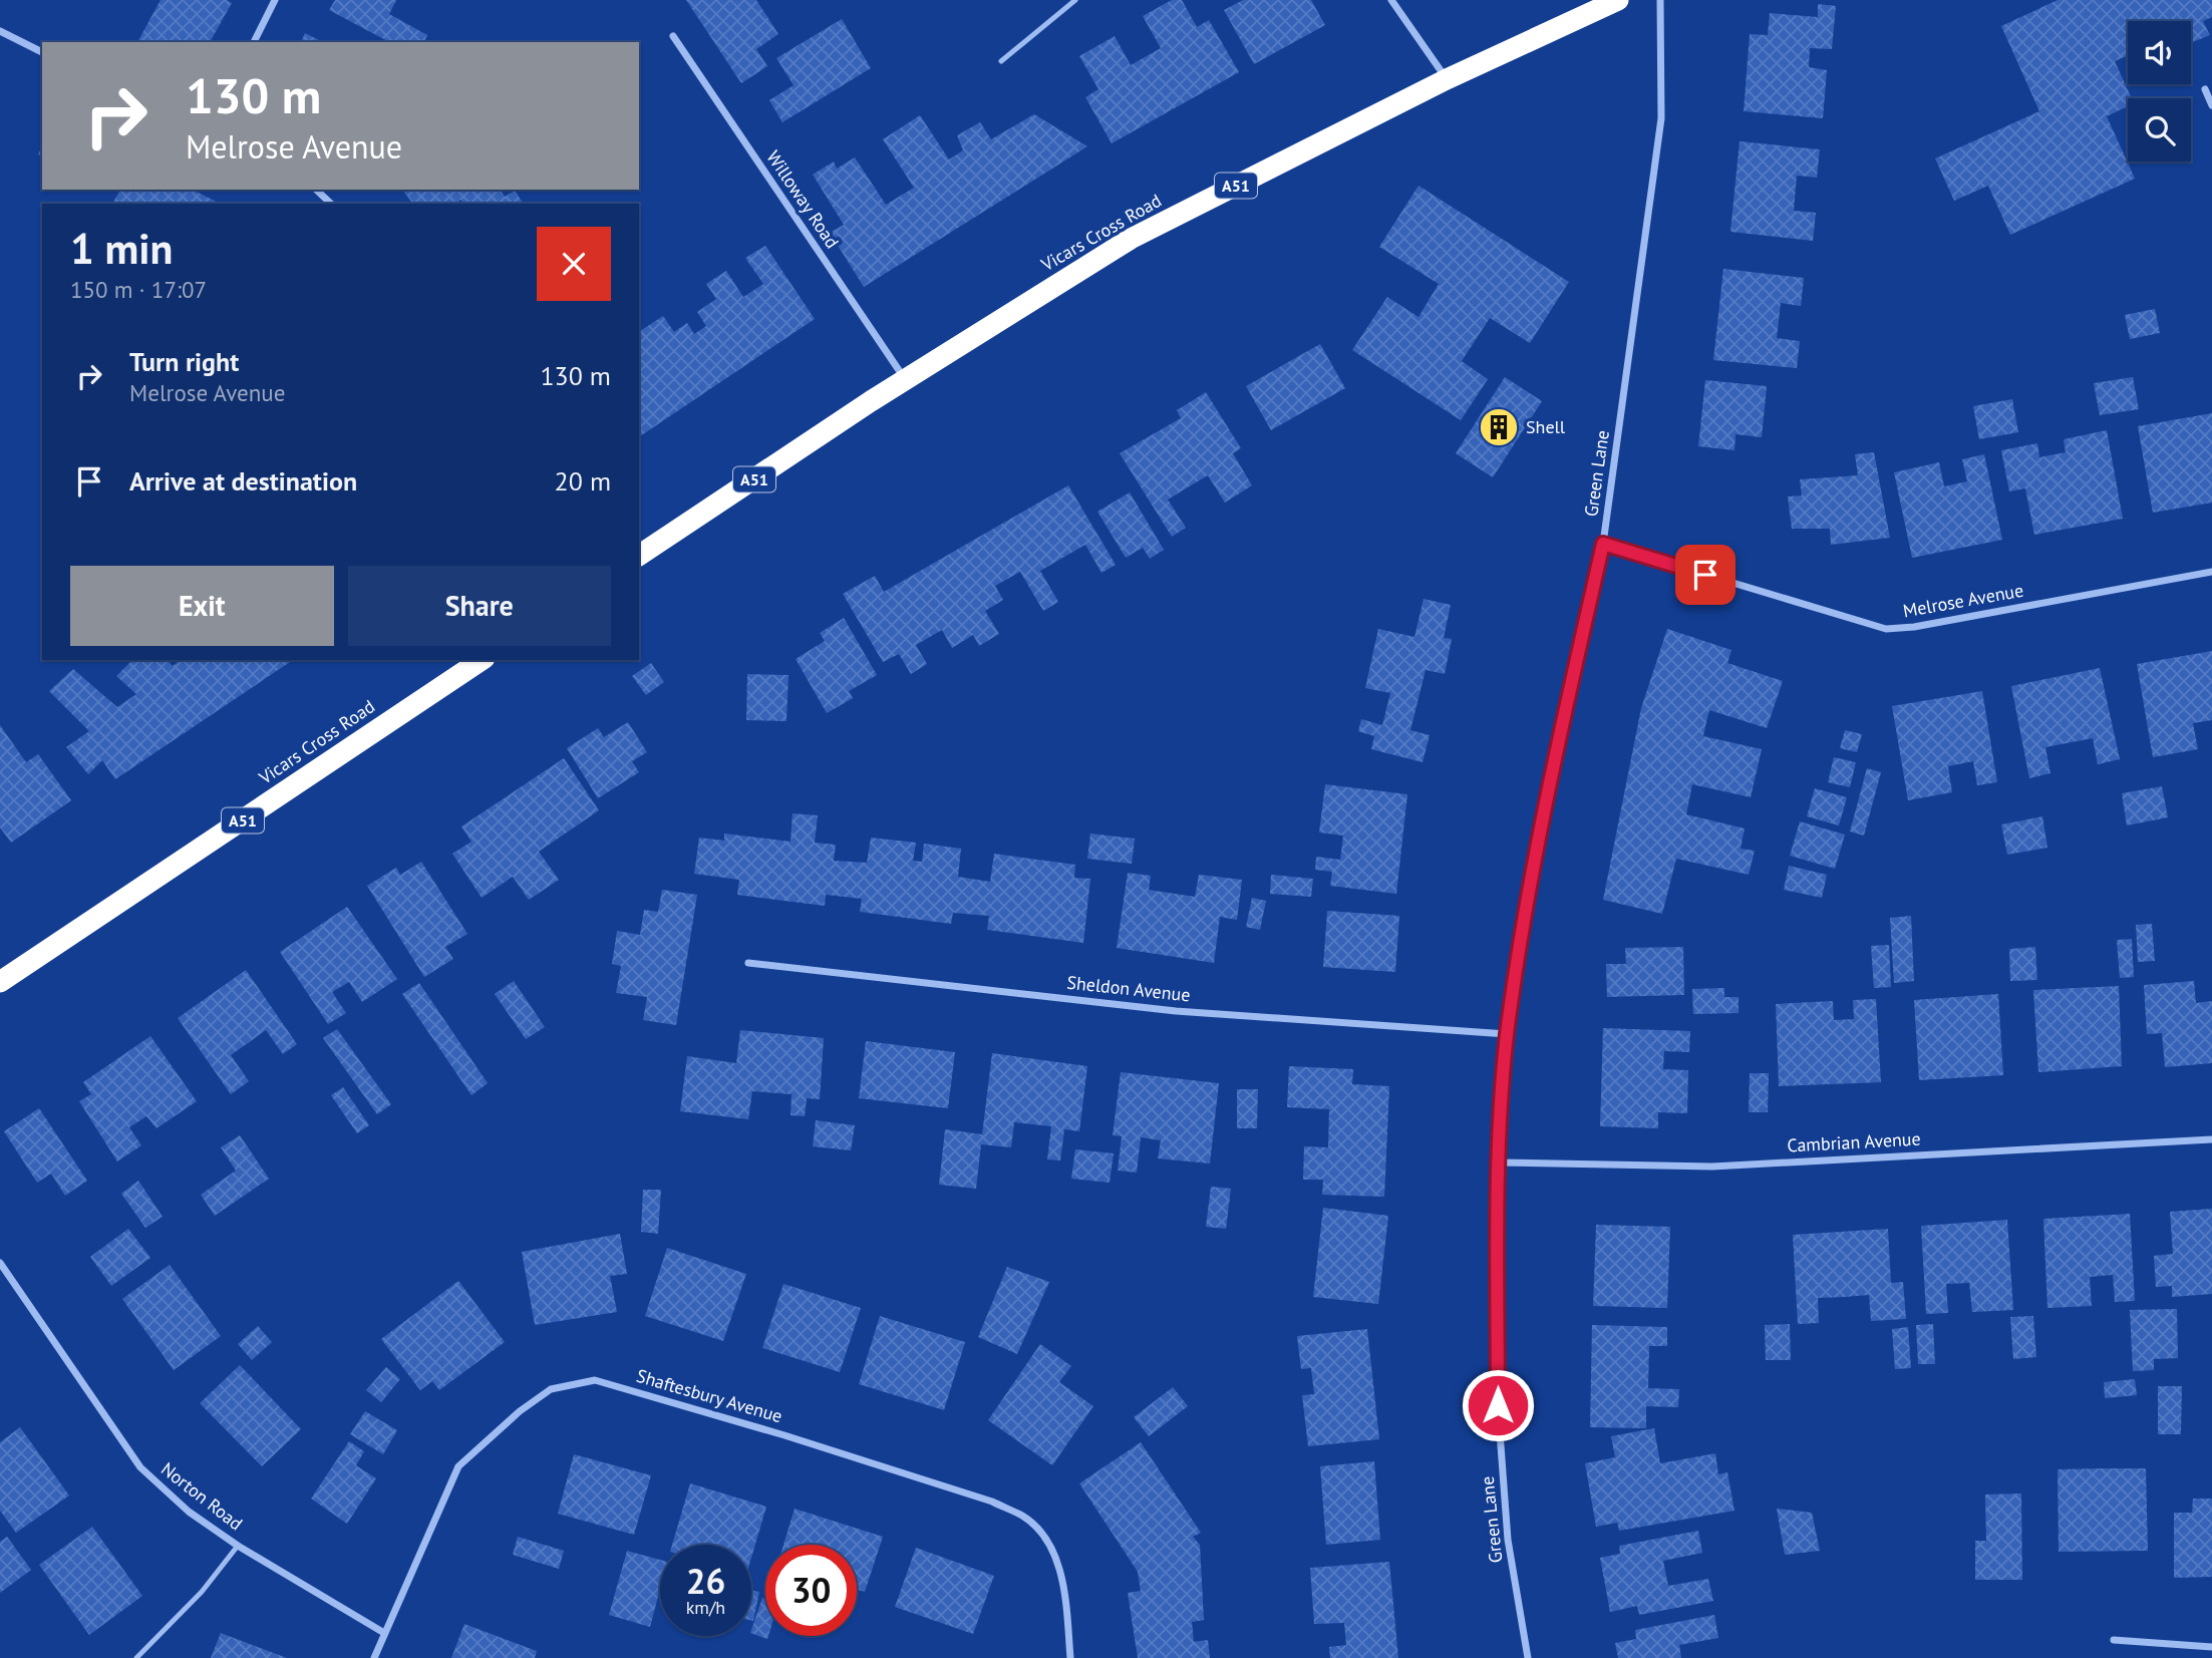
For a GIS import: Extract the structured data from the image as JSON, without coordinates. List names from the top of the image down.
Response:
{
  "streets": {
    "highway": ["A51", "Vicars Cross Road"],
    "street": [
      "Willoway Road",
      "Green Lane",
      "Melrose Avenue",
      "Sheldon Avenue",
      "Cambrian Avenue",
      "Shaftesbury Avenue",
      "Norton Road"
    ]
  },
  "crossings": [
    ["Willoway Road", "Vicars Cross Road"],
    ["Green Lane", "Melrose Avenue"],
    ["Green Lane", "Sheldon Avenue"],
    ["Green Lane", "Cambrian Avenue"],
    ["Shaftesbury Avenue", "Norton Road"]
  ],
  "places": {
    "building": ["Shell"]
  },
  "page": {
    "turn": ["130 m", "Melrose Avenue"],
    "heading": ["1 min", "150 m · 17:07"],
    "list": [
      {
        "name": "Turn right",
        "note": "Melrose Avenue",
        "value": "130 m"
      },
      {
        "name": "Arrive at destination",
        "value": "20 m"
      }
    ],
    "buttons": ["Exit", "Share"],
    "speed": "26 km/h",
    "limit": "30"
  }
}
